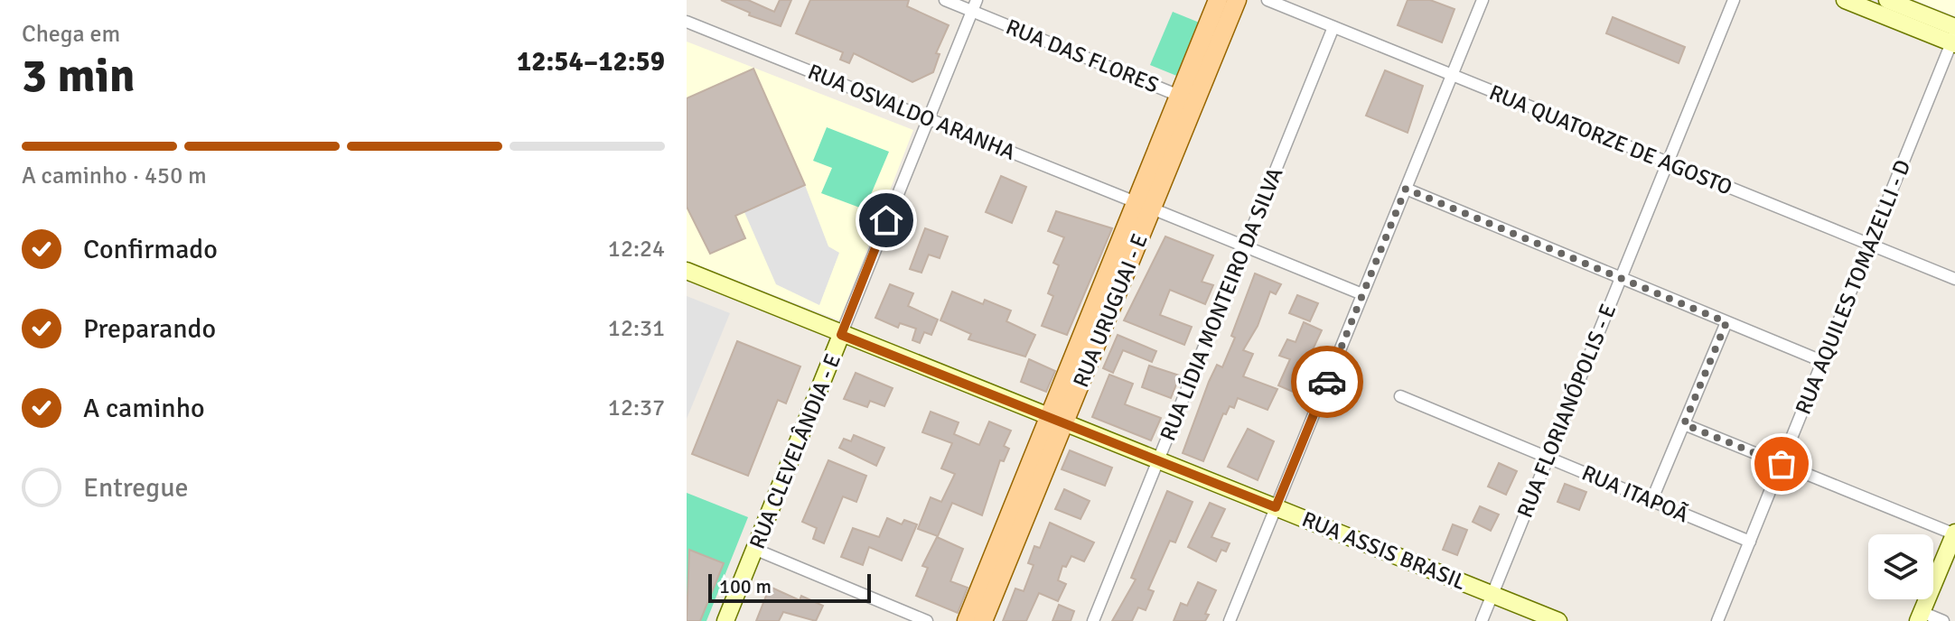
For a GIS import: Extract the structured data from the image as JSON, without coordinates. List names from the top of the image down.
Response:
{
  "streets": {
    "main road": ["RUA URUGUAI - E"],
    "street": [
      "RUA DAS FLORES",
      "RUA OSVALDO ARANHA",
      "RUA QUATORZE DE AGOSTO",
      "RUA AQUILES TOMAZELLI - D",
      "RUA LÍDIA MONTEIRO DA SILVA",
      "RUA FLORIANÓPOLIS - E",
      "RUA CLEVELÂNDIA - E",
      "RUA ITAPOÃ",
      "RUA ASSIS BRASIL"
    ]
  },
  "crossings": [
    ["RUA DAS FLORES", "RUA URUGUAI - E"],
    ["RUA DAS FLORES", "RUA CLEVELÂNDIA - E"],
    ["RUA OSVALDO ARANHA", "RUA LÍDIA MONTEIRO DA SILVA"],
    ["RUA OSVALDO ARANHA", "RUA URUGUAI - E"],
    ["RUA OSVALDO ARANHA", "RUA CLEVELÂNDIA - E"],
    ["RUA QUATORZE DE AGOSTO", "RUA AQUILES TOMAZELLI - D"],
    ["RUA QUATORZE DE AGOSTO", "RUA LÍDIA MONTEIRO DA SILVA"],
    ["RUA QUATORZE DE AGOSTO", "RUA FLORIANÓPOLIS - E"],
    ["RUA AQUILES TOMAZELLI - D", "RUA ITAPOÃ"],
    ["RUA LÍDIA MONTEIRO DA SILVA", "RUA ASSIS BRASIL"],
    ["RUA URUGUAI - E", "RUA ASSIS BRASIL"],
    ["RUA FLORIANÓPOLIS - E", "RUA ITAPOÃ"],
    ["RUA FLORIANÓPOLIS - E", "RUA ASSIS BRASIL"],
    ["RUA CLEVELÂNDIA - E", "RUA ASSIS BRASIL"]
  ],
  "scale_bar": "100 m",
  "page": {
    "heading": ["3 min", "Chega em", "12:54–12:59"],
    "bar": "A caminho · 450 m",
    "list": [
      ["Confirmado", "12:24"],
      ["Preparando", "12:31"],
      ["A caminho", "12:37"],
      "Entregue"
    ],
    "scale": "100 m"
  }
}
